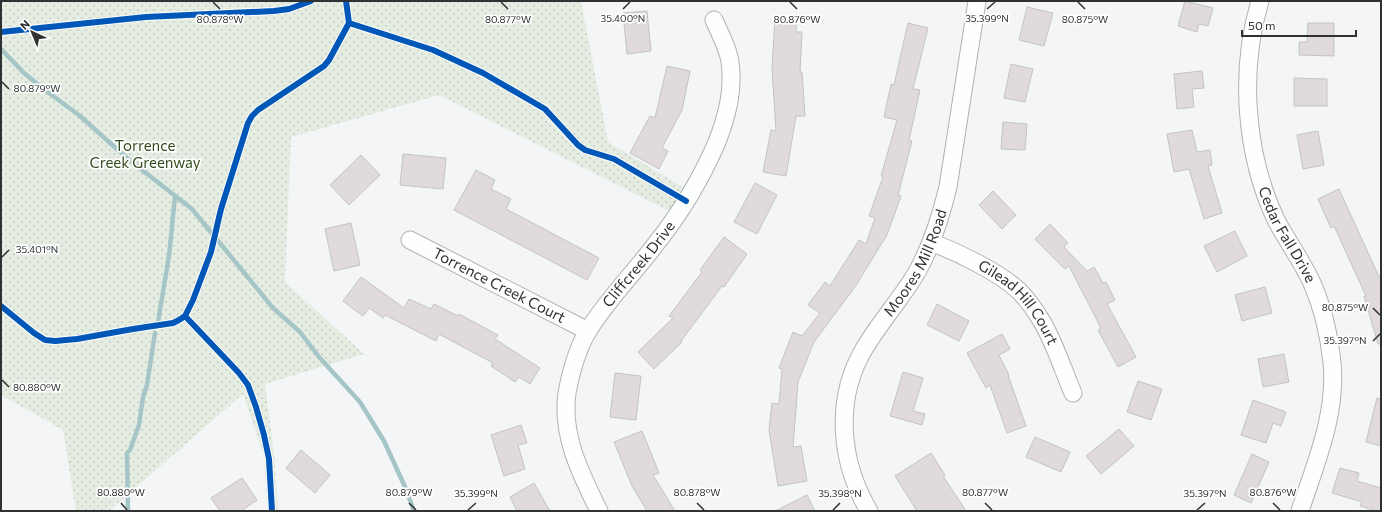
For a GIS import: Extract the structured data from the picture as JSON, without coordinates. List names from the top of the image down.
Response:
{
  "streets": {
    "street": [
      "Cedar Fall Drive",
      "Moores Mill Road",
      "Cliffcreek Drive",
      "Torrence Creek Court",
      "Gilead Hill Court"
    ]
  },
  "crossings": [
    ["Moores Mill Road", "Gilead Hill Court"],
    ["Cliffcreek Drive", "Torrence Creek Court"]
  ],
  "parks": ["Torrence Creek Greenway"],
  "scale_bar": "50 m",
  "north": "top left",
  "coordinates": [
    "35.400°N",
    "35.399°N",
    "80.875°W",
    "80.878°W",
    "80.877°W",
    "80.876°W",
    "80.879°W",
    "35.401°N",
    "35.397°N",
    "80.880°W",
    "35.398°N"
  ]
}
